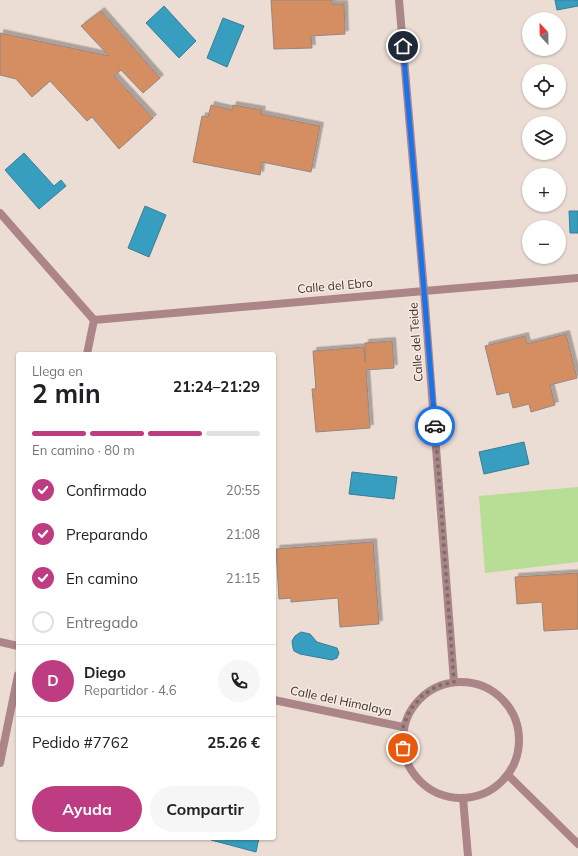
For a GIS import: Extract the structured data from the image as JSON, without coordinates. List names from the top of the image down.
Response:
{
  "streets": {
    "street": ["Calle del Ebro", "Calle del Teide", "Calle del Himalaya"]
  },
  "crossings": [
    ["Calle del Ebro", "Calle del Teide"],
    ["Calle del Teide", "Calle del Himalaya"]
  ],
  "north": "top",
  "page": {
    "map_buttons": ["+", "−"],
    "heading": ["2 min", "Llega en", "21:24–21:29"],
    "panel": [
      "Diego",
      "Repartidor · 4.6",
      "Pedido #7762",
      "25.26 €"
    ],
    "bar": "En camino · 80 m",
    "list": [
      ["Confirmado", "20:55"],
      ["Preparando", "21:08"],
      ["En camino", "21:15"],
      "Entregado"
    ],
    "round": "D",
    "buttons": ["Ayuda", "Compartir"]
  }
}
